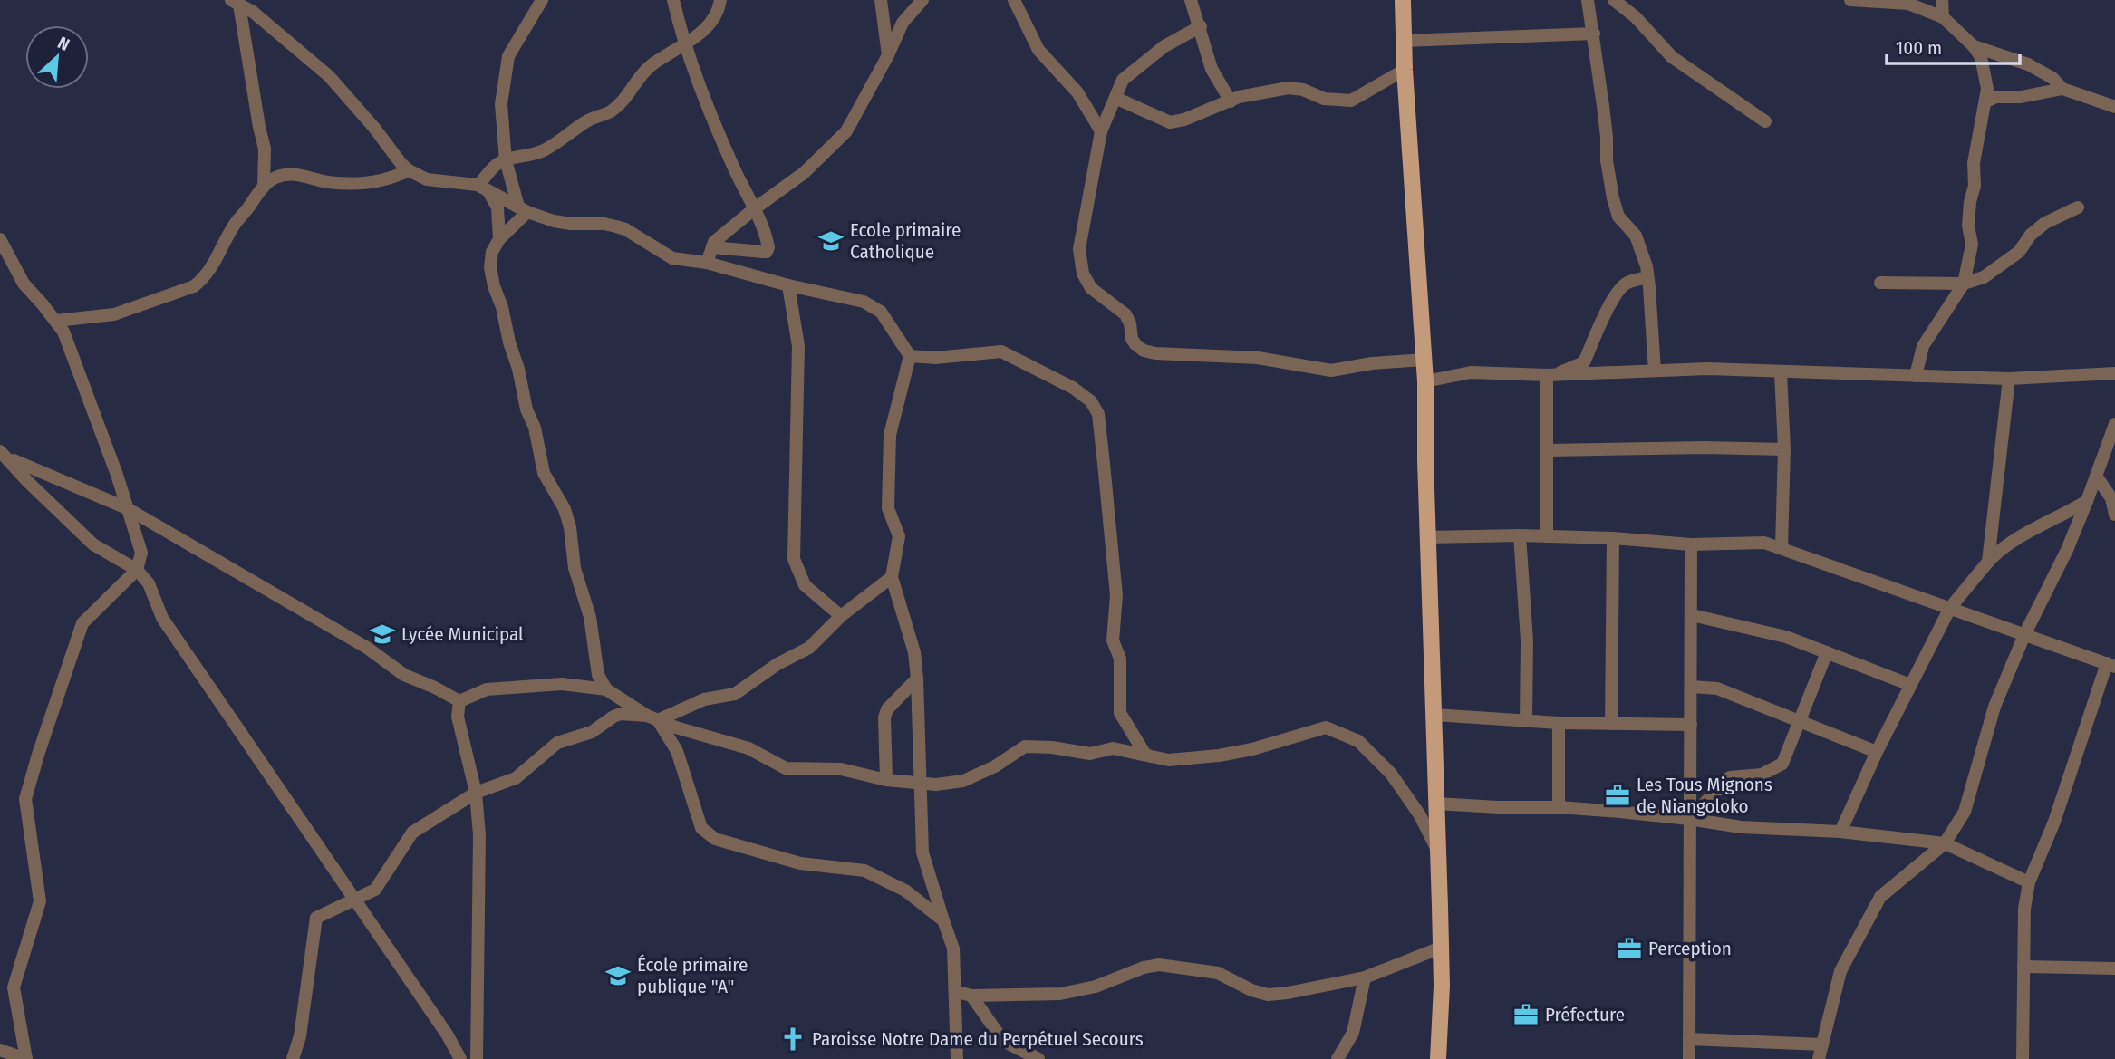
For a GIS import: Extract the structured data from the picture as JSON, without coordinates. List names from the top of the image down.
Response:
{
  "places": {
    "school or university": ["Ecole primaire Catholique", "Lycée Municipal", "École primaire publique \"A\""],
    "office": ["Les Tous Mignons de Niangoloko", "Perception", "Préfecture"],
    "church": ["Paroisse Notre Dame du Perpétuel Secours"]
  },
  "scale_bar": "100 m",
  "north": "top right"
}
